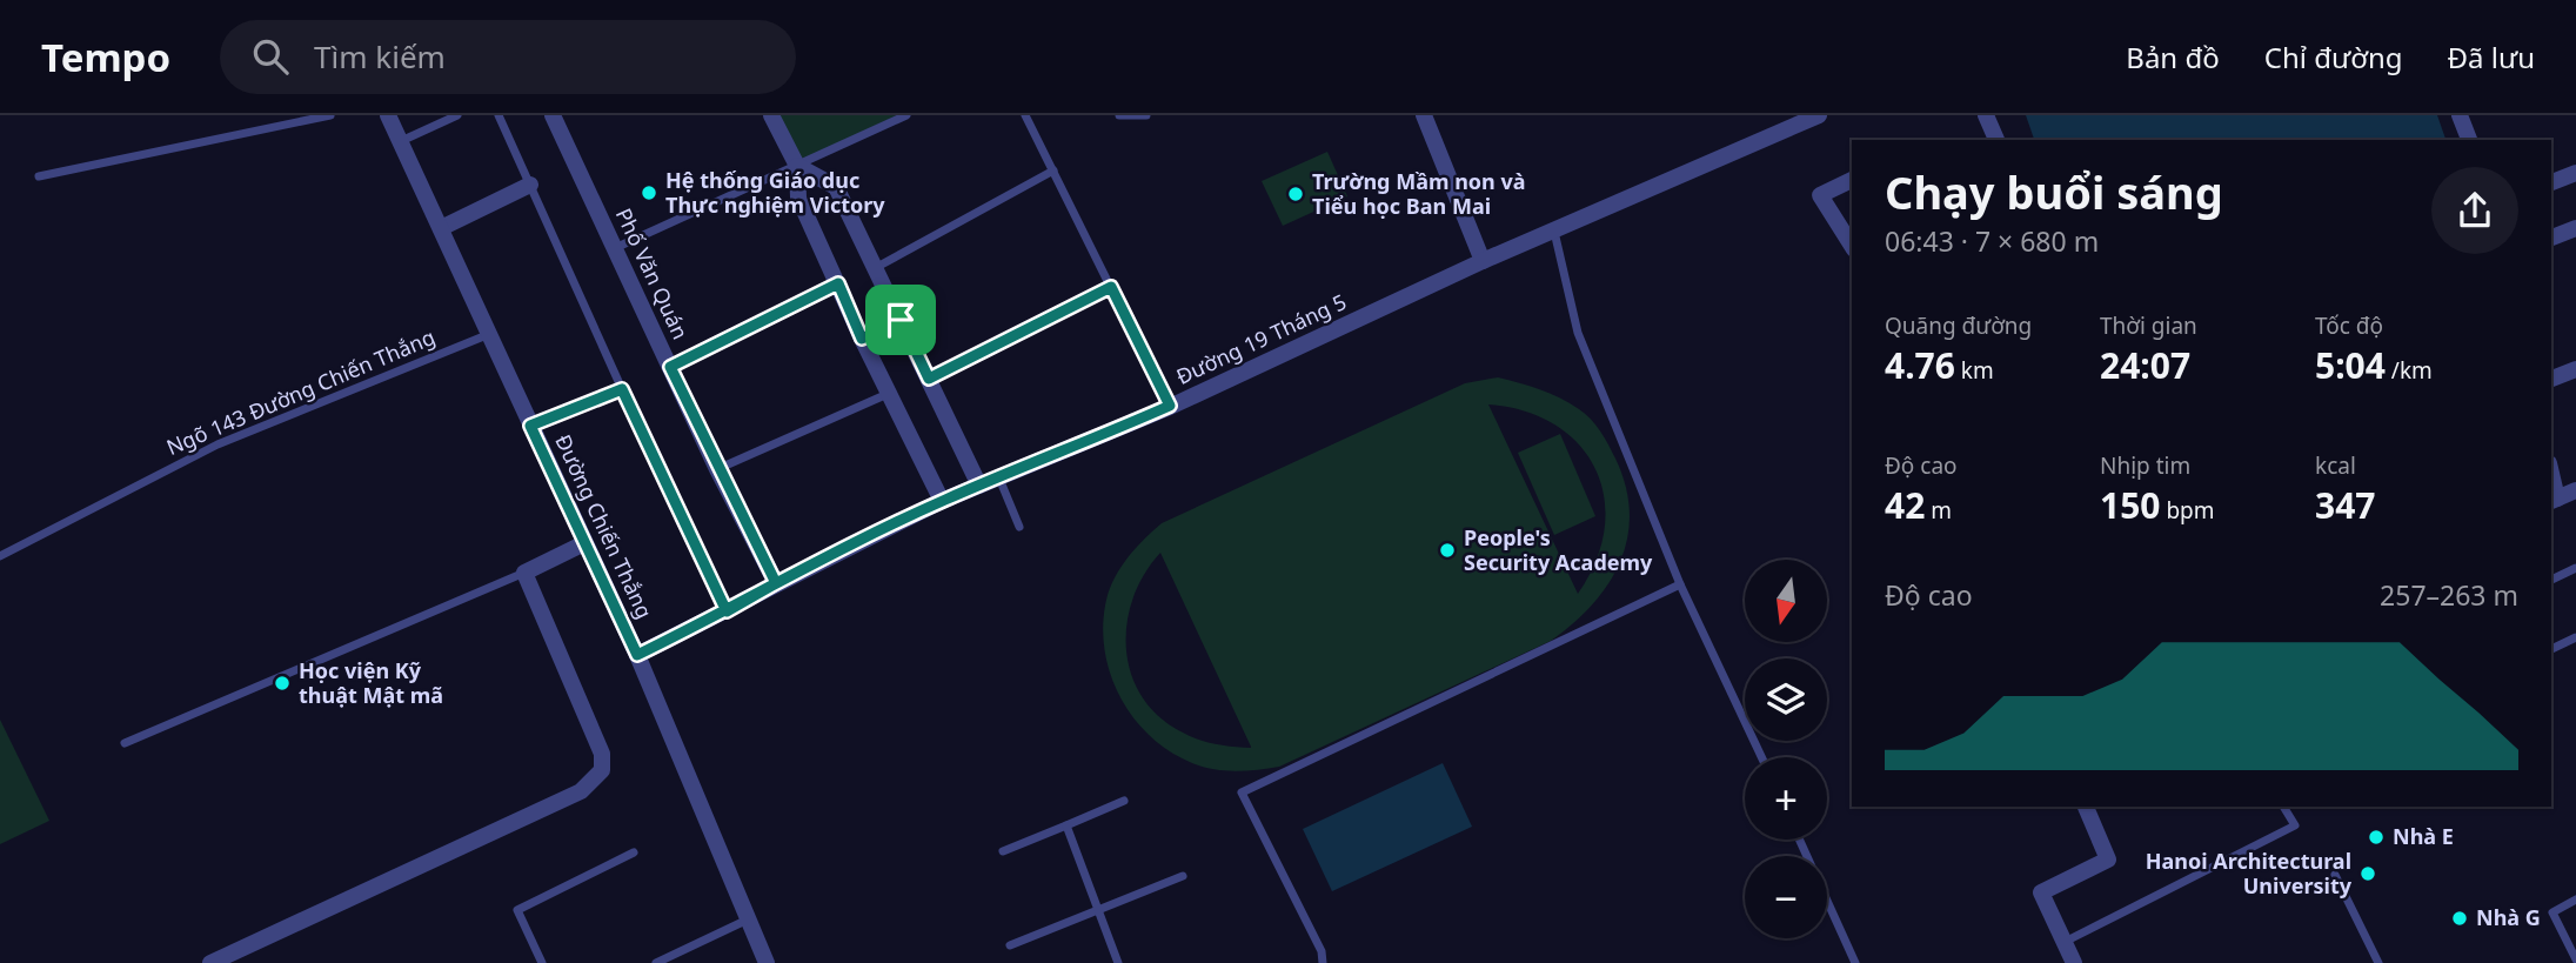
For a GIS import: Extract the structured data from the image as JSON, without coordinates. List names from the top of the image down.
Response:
{
  "streets": {
    "street": ["Phố Văn Quán", "Đường 19 Tháng 5", "Đường Chiến Thắng"],
    "lane": ["Ngõ 143 Đường Chiến Thắng"]
  },
  "crossings": [
    ["Phố Văn Quán", "Đường 19 Tháng 5"],
    ["Đường 19 Tháng 5", "Đường Chiến Thắng"],
    ["Ngõ 143 Đường Chiến Thắng", "Đường Chiến Thắng"]
  ],
  "places": [
    "Hệ thống Giáo dục Thực nghiệm Victory",
    "Trường Mầm non và Tiểu học Ban Mai",
    "People's Security Academy",
    "Học viện Kỹ thuật Mật mã",
    "Nhà E",
    "Hanoi Architectural University",
    "Nhà G"
  ],
  "north": "bottom",
  "page": {
    "header": "Tempo",
    "search": "Tìm kiếm",
    "nav": ["Bản đồ", "Chỉ đường", "Đã lưu"],
    "heading": ["Chạy buổi sáng", "06:43 · 7 × 680 m"],
    "stats": [
      ["Quãng đường", "4.76 km"],
      ["Thời gian", "24:07"],
      ["Tốc độ", "5:04 /km"],
      ["Độ cao", "42 m"],
      ["Nhịp tim", "150 bpm"],
      ["kcal", "347"]
    ],
    "map_buttons": ["+", "−"],
    "chart": ["Độ cao", "257–263 m"]
  }
}
